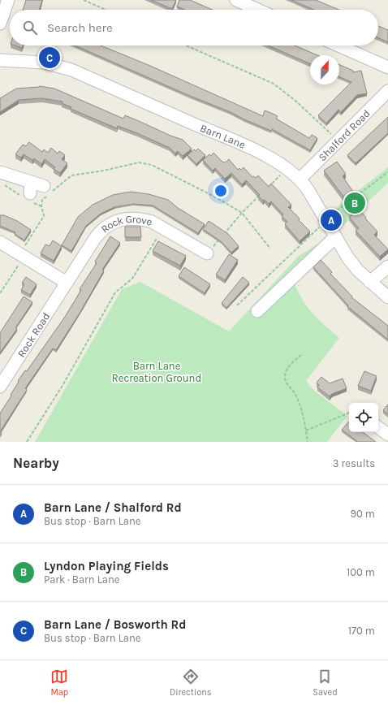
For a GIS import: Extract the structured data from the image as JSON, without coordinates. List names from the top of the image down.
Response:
{
  "streets": {
    "street": [
      "Shalford Road",
      "Barn Lane",
      "Rock Grove",
      "Rock Road"
    ]
  },
  "crossings": [
    ["Shalford Road", "Barn Lane"],
    ["Rock Grove", "Rock Road"]
  ],
  "parks": ["Barn Lane Recreation Ground"],
  "north": "top",
  "page": {
    "search": "Search here",
    "pins": ["C", "B", "A"],
    "heading": ["Nearby", "3 results"],
    "list": [
      {
        "mark": "A",
        "name": "Barn Lane / Shalford Rd",
        "note": "Bus stop · Barn Lane",
        "value": "90 m"
      },
      {
        "mark": "B",
        "name": "Lyndon Playing Fields",
        "note": "Park · Barn Lane",
        "value": "100 m"
      },
      {
        "mark": "C",
        "name": "Barn Lane / Bosworth Rd",
        "note": "Bus stop · Barn Lane",
        "value": "170 m"
      }
    ],
    "nav": ["Map", "Directions", "Saved"]
  }
}
